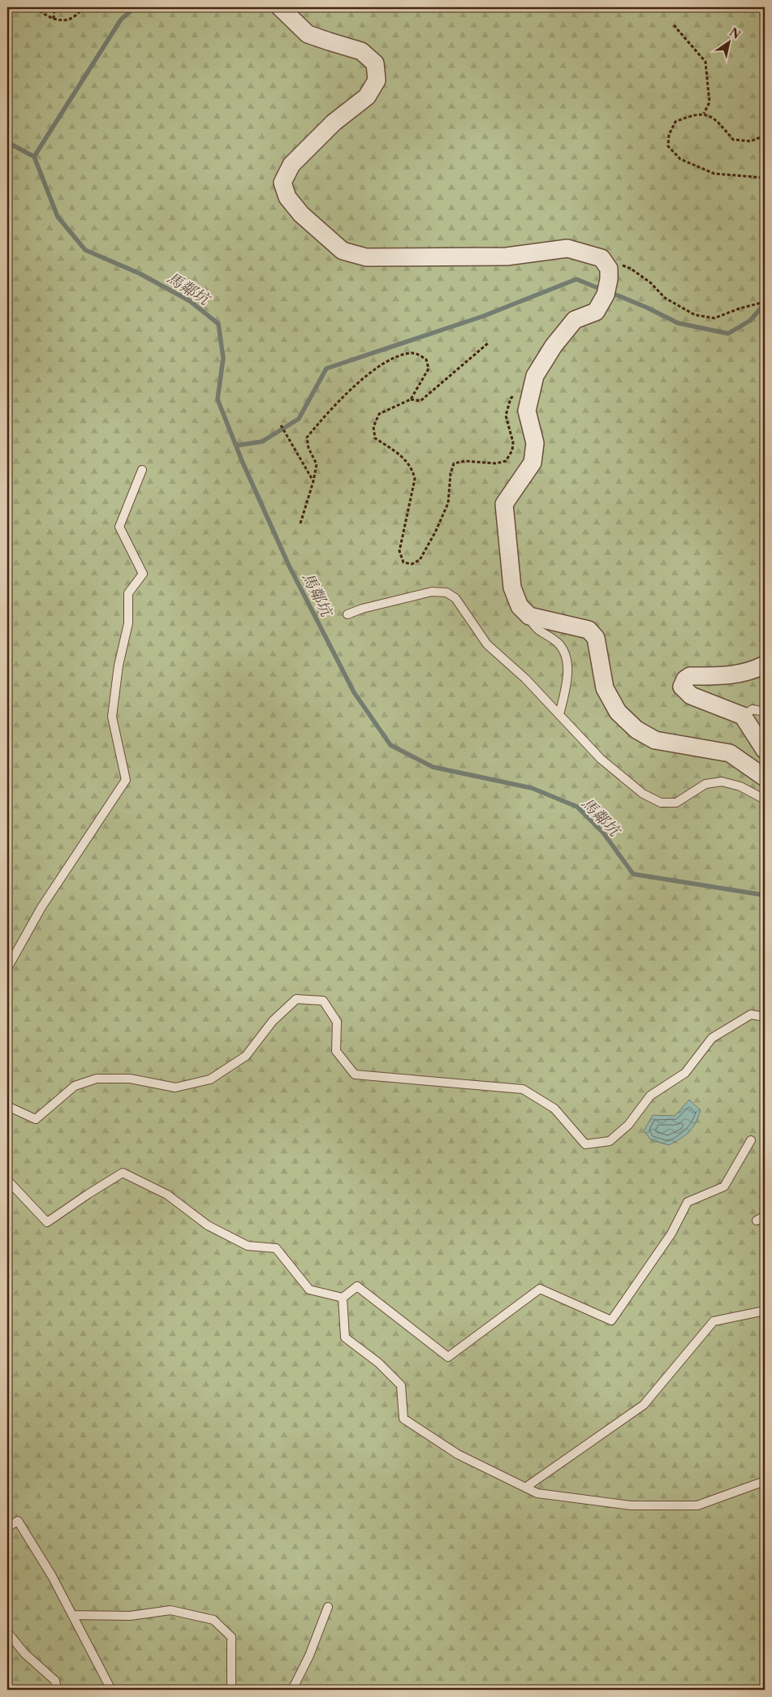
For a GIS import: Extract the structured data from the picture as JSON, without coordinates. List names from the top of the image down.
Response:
{
  "water": ["馬鄰坑"],
  "north": "top right"
}
